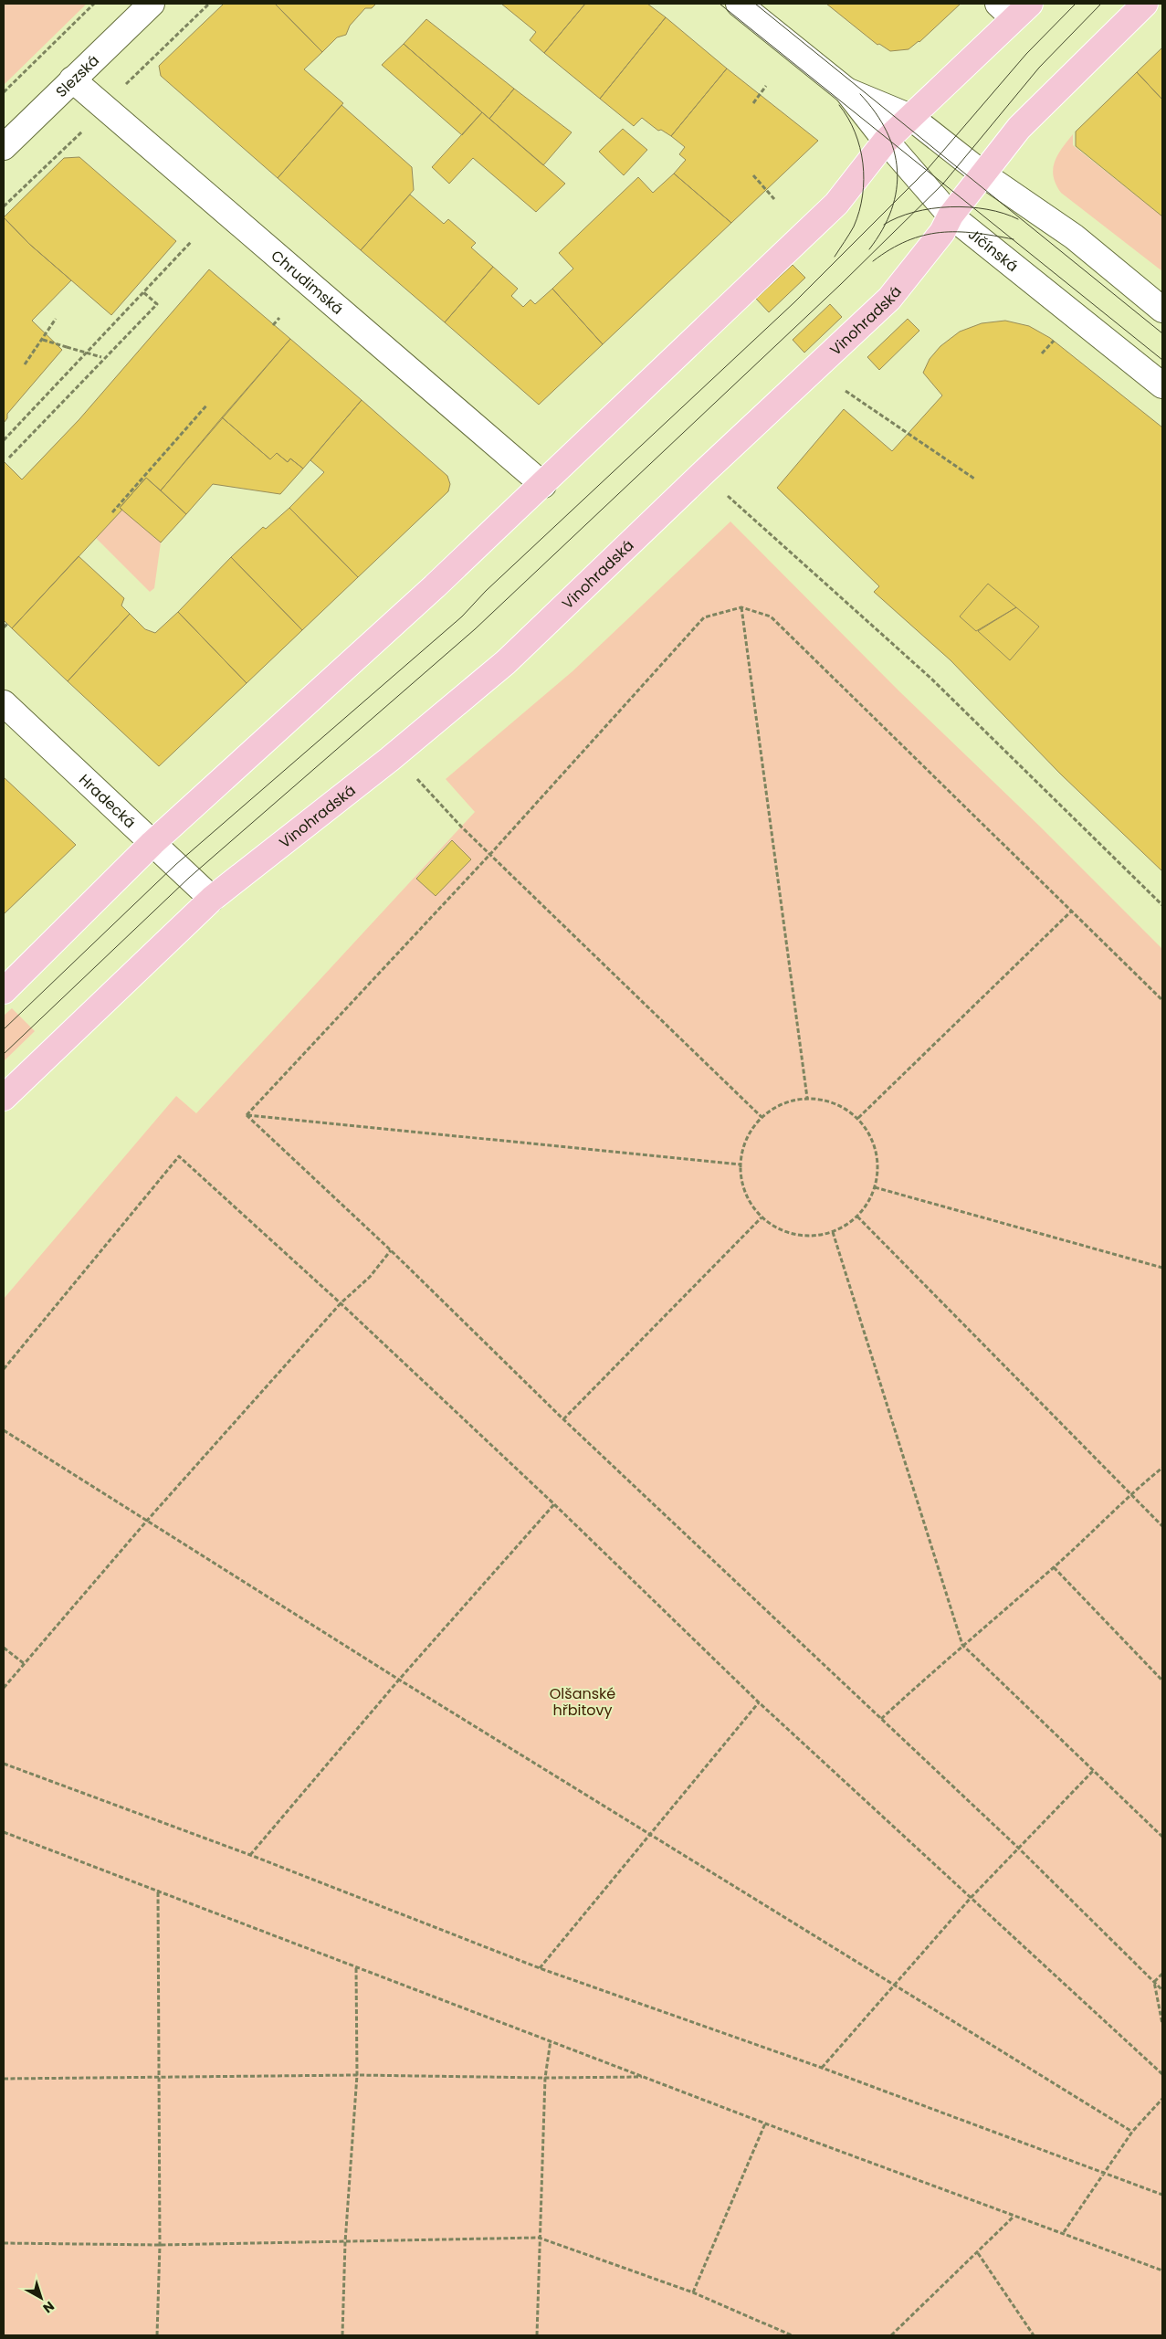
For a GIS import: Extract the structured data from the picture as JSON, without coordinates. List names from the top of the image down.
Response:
{
  "streets": {
    "main road": ["Vinohradská"],
    "street": [
      "Slezská",
      "Jičínská",
      "Chrudimská",
      "Hradecká"
    ]
  },
  "crossings": [
    ["Slezská", "Chrudimská"],
    ["Jičínská", "Vinohradská"],
    ["Vinohradská", "Hradecká"]
  ],
  "parks": ["Olšanské hřbitovy"],
  "north": "bottom right"
}
